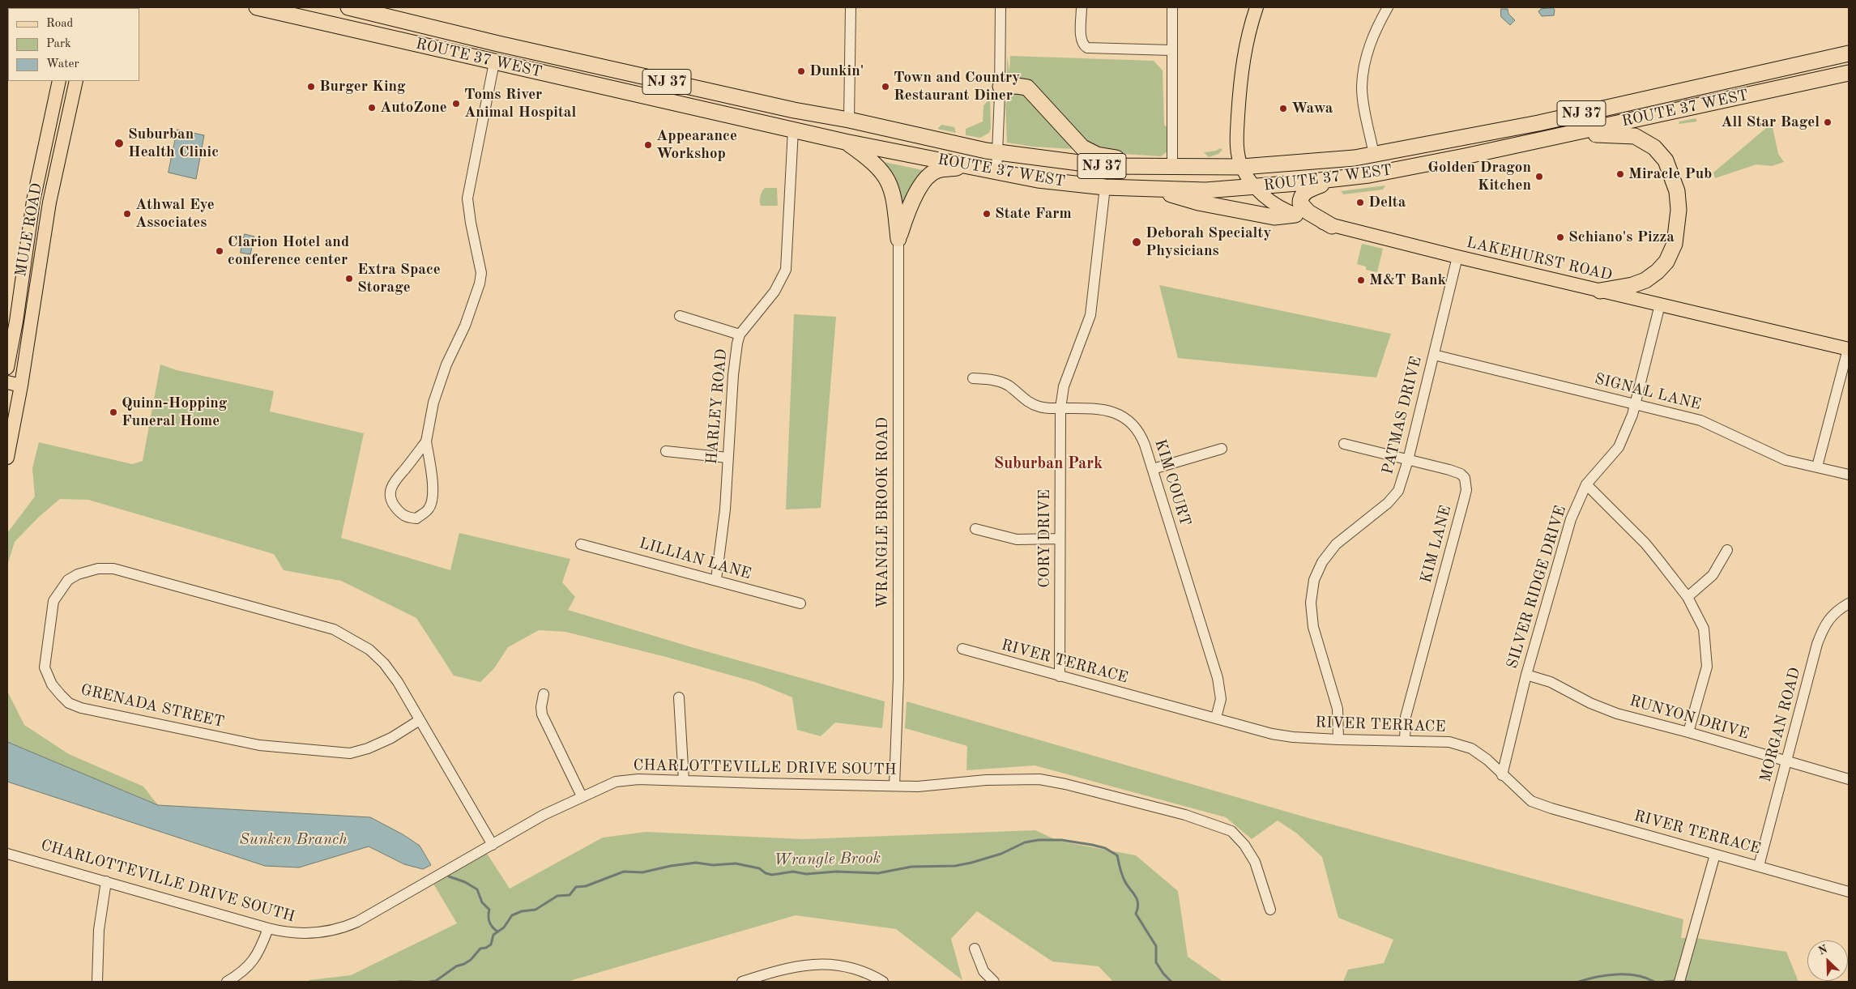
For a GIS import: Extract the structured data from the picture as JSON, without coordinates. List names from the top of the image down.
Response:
{
  "streets": {
    "highway": ["ROUTE 37 WEST", "NJ 37"],
    "main road": ["MULE ROAD", "LAKEHURST ROAD"],
    "street": [
      "SIGNAL LANE",
      "HARLEY ROAD",
      "PATMAS DRIVE",
      "KIM COURT",
      "WRANGLE BROOK ROAD",
      "CORY DRIVE",
      "KIM LANE",
      "LILLIAN LANE",
      "SILVER RIDGE DRIVE",
      "RIVER TERRACE",
      "GRENADA STREET",
      "RUNYON DRIVE",
      "MORGAN ROAD",
      "CHARLOTTEVILLE DRIVE SOUTH"
    ]
  },
  "crossings": [
    ["ROUTE 37 WEST", "LAKEHURST ROAD"],
    ["ROUTE 37 WEST", "HARLEY ROAD"],
    ["ROUTE 37 WEST", "CORY DRIVE"],
    ["LAKEHURST ROAD", "PATMAS DRIVE"],
    ["LAKEHURST ROAD", "SILVER RIDGE DRIVE"],
    ["SIGNAL LANE", "PATMAS DRIVE"],
    ["SIGNAL LANE", "SILVER RIDGE DRIVE"],
    ["HARLEY ROAD", "LILLIAN LANE"],
    ["PATMAS DRIVE", "KIM LANE"],
    ["PATMAS DRIVE", "RIVER TERRACE"],
    ["KIM COURT", "CORY DRIVE"],
    ["KIM COURT", "RIVER TERRACE"],
    ["WRANGLE BROOK ROAD", "CHARLOTTEVILLE DRIVE SOUTH"],
    ["CORY DRIVE", "RIVER TERRACE"],
    ["KIM LANE", "RIVER TERRACE"],
    ["SILVER RIDGE DRIVE", "RIVER TERRACE"],
    ["SILVER RIDGE DRIVE", "RUNYON DRIVE"],
    ["RIVER TERRACE", "MORGAN ROAD"],
    ["GRENADA STREET", "CHARLOTTEVILLE DRIVE SOUTH"],
    ["RUNYON DRIVE", "MORGAN ROAD"]
  ],
  "districts": ["Suburban Park"],
  "water": ["Sunken Branch", "Wrangle Brook"],
  "places": [
    "Dunkin'",
    "Burger King",
    "Town and Country Restaurant Diner",
    "Toms River Animal Hospital",
    "AutoZone",
    "Wawa",
    "All Star Bagel",
    "Suburban Health Clinic",
    "Appearance Workshop",
    "Miracle Pub",
    "Golden Dragon Kitchen",
    "Delta",
    "Athwal Eye Associates",
    "State Farm",
    "Schiano's Pizza",
    "Deborah Specialty Physicians",
    "Clarion Hotel and conference center",
    "Extra Space Storage",
    "M&T Bank",
    "Quinn-Hopping Funeral Home"
  ],
  "legend": ["Road", "Park", "Water"],
  "north": "top left"
}
